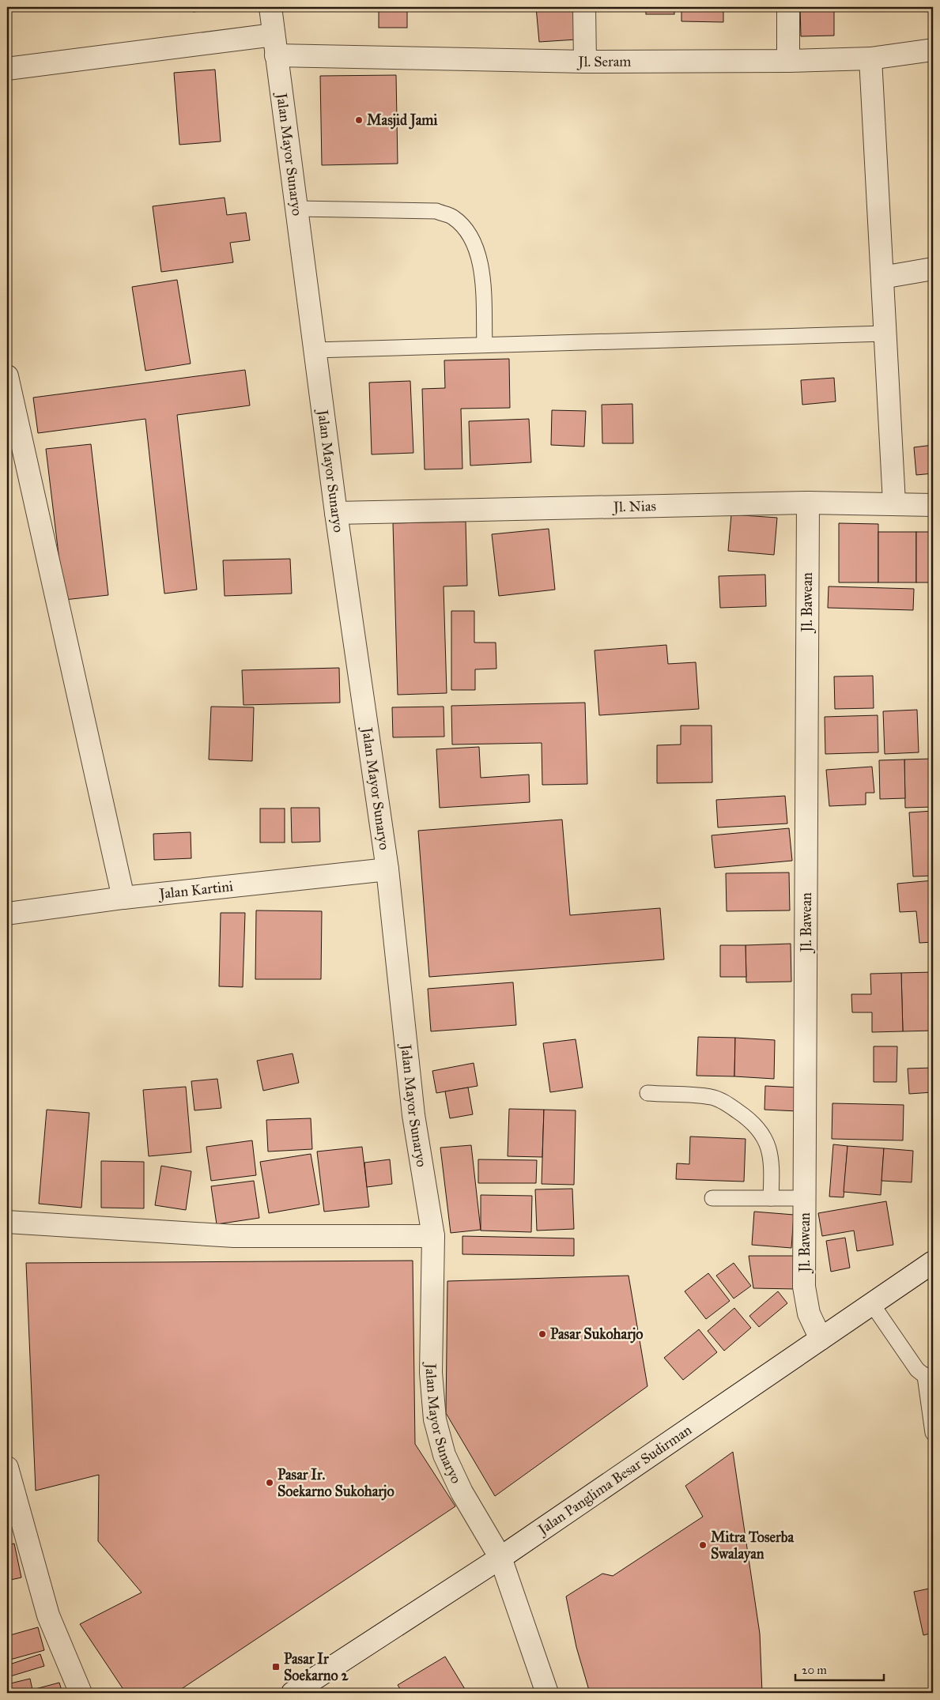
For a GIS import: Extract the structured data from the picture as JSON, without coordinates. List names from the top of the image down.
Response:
{
  "streets": {
    "street": [
      "Jl. Seram",
      "Jalan Mayor Sunaryo",
      "Jl. Nias",
      "Jl. Bawean",
      "Jalan Kartini",
      "Jalan Panglima Besar Sudirman"
    ]
  },
  "crossings": [
    ["Jl. Seram", "Jalan Mayor Sunaryo"],
    ["Jalan Mayor Sunaryo", "Jl. Nias"],
    ["Jalan Mayor Sunaryo", "Jalan Kartini"],
    ["Jalan Mayor Sunaryo", "Jalan Panglima Besar Sudirman"],
    ["Jl. Nias", "Jl. Bawean"],
    ["Jl. Bawean", "Jalan Panglima Besar Sudirman"]
  ],
  "places": {
    "other": [
      "Masjid Jami",
      "Pasar Sukoharjo",
      "Pasar Ir. Soekarno Sukoharjo",
      "Mitra Toserba Swalayan"
    ],
    "transit": ["Pasar Ir Soekarno 2"]
  },
  "scale_bar": "20 m"
}
